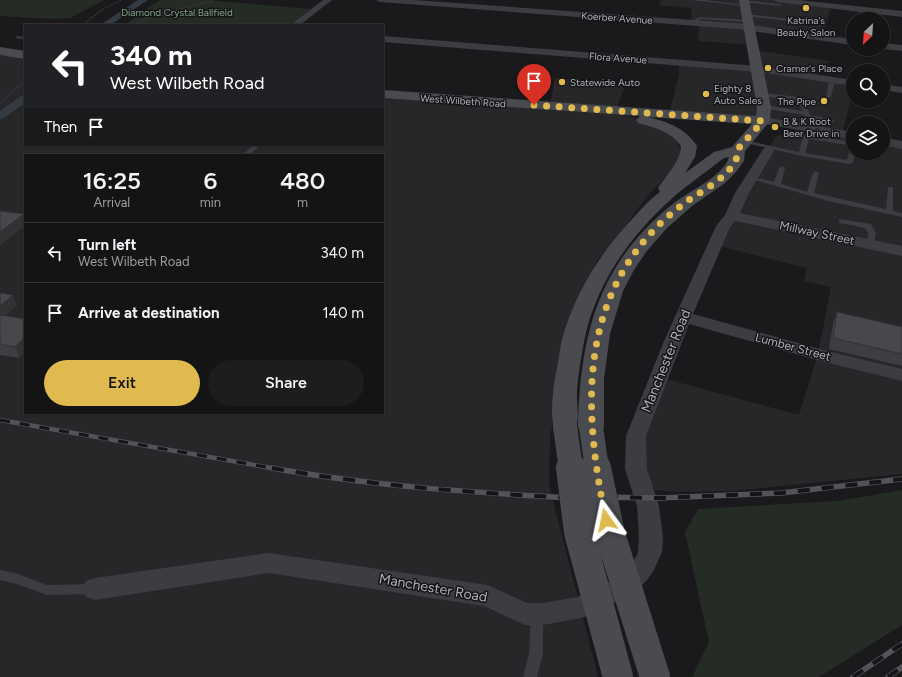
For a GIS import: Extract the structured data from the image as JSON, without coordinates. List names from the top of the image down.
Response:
{
  "streets": {
    "main road": ["West Wilbeth Road"],
    "street": [
      "Koerber Avenue",
      "Flora Avenue",
      "Millway Street",
      "Lumber Street",
      "Manchester Road"
    ]
  },
  "crossings": [
    ["Millway Street", "Manchester Road"],
    ["Lumber Street", "Manchester Road"]
  ],
  "parks": ["Diamond Crystal Ballfield"],
  "places": [
    "Katrina's Beauty Salon",
    "Cramer's Place",
    "Statewide Auto",
    "Eighty 8 Auto Sales",
    "The Pipe",
    "B & K Root Beer Drive in"
  ],
  "north": "bottom left",
  "page": {
    "turn": ["340 m", "West Wilbeth Road"],
    "then": "Then",
    "eta": [
      "16:25",
      "Arrival",
      "6",
      "min",
      "480",
      "m"
    ],
    "list": [
      {
        "name": "Turn left",
        "note": "West Wilbeth Road",
        "value": "340 m"
      },
      {
        "name": "Arrive at destination",
        "value": "140 m"
      }
    ],
    "buttons": ["Exit", "Share"]
  }
}
